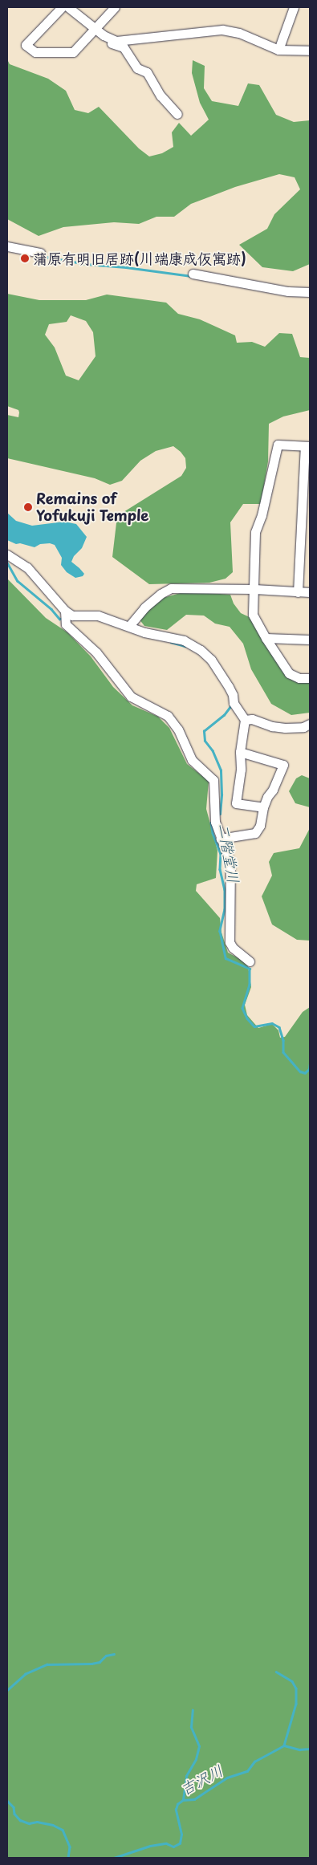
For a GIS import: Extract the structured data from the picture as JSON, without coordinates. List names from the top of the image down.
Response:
{
  "water": ["二階堂川", "吉沢川"],
  "places": ["蒲原有明旧居跡(川端康成仮寓跡)", "Remains of Yofukuji Temple"]
}
